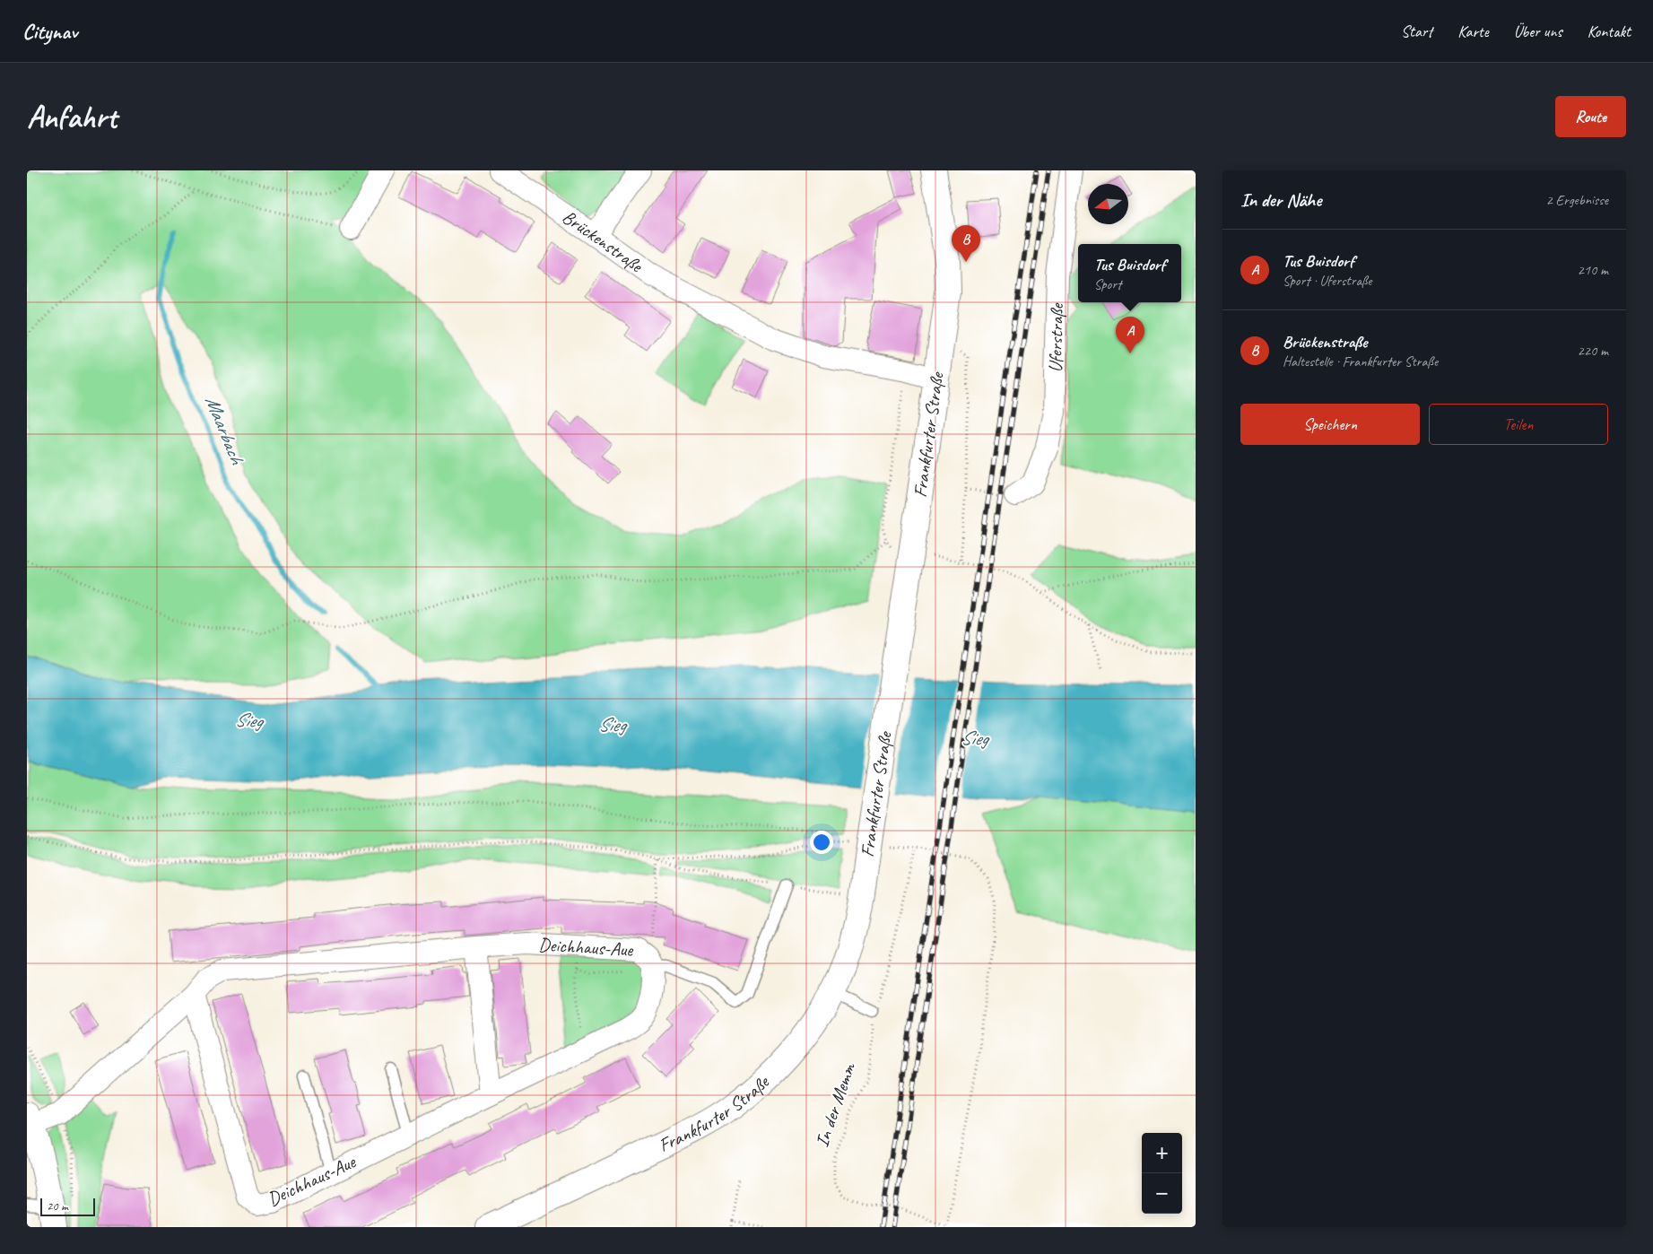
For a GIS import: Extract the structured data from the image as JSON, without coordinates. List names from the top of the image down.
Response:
{
  "streets": {
    "main road": ["Frankfurter Straße"],
    "street": ["Brückenstraße", "Uferstraße", "Deichhaus-Aue"],
    "path": ["In der Memm"]
  },
  "crossings": [
    ["Brückenstraße", "Frankfurter Straße"]
  ],
  "water": ["Maarbach", "Sieg"],
  "scale_bar": "20 m",
  "north": "left",
  "page": {
    "header": "Citynav",
    "nav": [
      "Start",
      "Karte",
      "Über uns",
      "Kontakt"
    ],
    "buttons": [
      "Route",
      ["Speichern", "Teilen"]
    ],
    "title": "Anfahrt",
    "heading": ["In der Nähe", "2 Ergebnisse"],
    "pins": ["B", "A"],
    "list": [
      {
        "mark": "A",
        "name": "Tus Buisdorf",
        "note": "Sport · Uferstraße",
        "value": "210 m"
      },
      {
        "mark": "B",
        "name": "Brückenstraße",
        "note": "Haltestelle · Frankfurter Straße",
        "value": "220 m"
      }
    ],
    "popup": ["Tus Buisdorf", "Sport"],
    "map_buttons": ["+", "−"],
    "scale": "20 m"
  }
}
